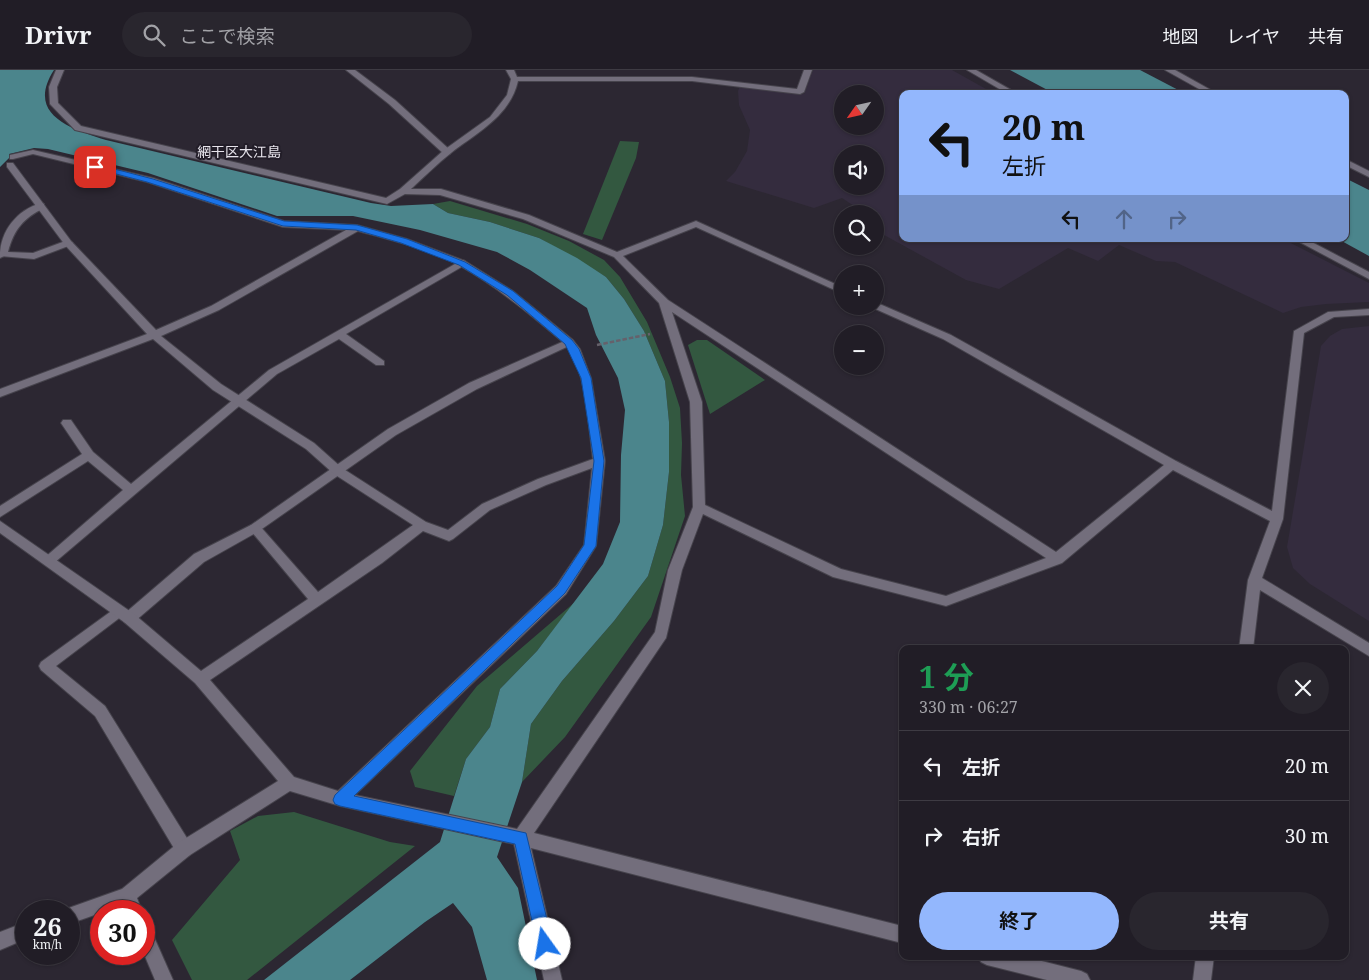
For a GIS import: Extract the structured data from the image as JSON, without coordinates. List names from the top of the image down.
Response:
{
  "districts": ["網干区大江島"],
  "north": "bottom left",
  "page": {
    "header": "Drivr",
    "search": "ここで検索",
    "nav": ["地図", "レイヤ", "共有"],
    "map_buttons": ["+", "−"],
    "turn": ["20 m", "左折"],
    "heading": ["1 分", "330 m · 06:27"],
    "list": [
      {
        "name": "左折",
        "value": "20 m"
      },
      {
        "name": "右折",
        "value": "30 m"
      }
    ],
    "buttons": ["終了", "共有"],
    "speed": "26 km/h",
    "limit": "30"
  }
}
